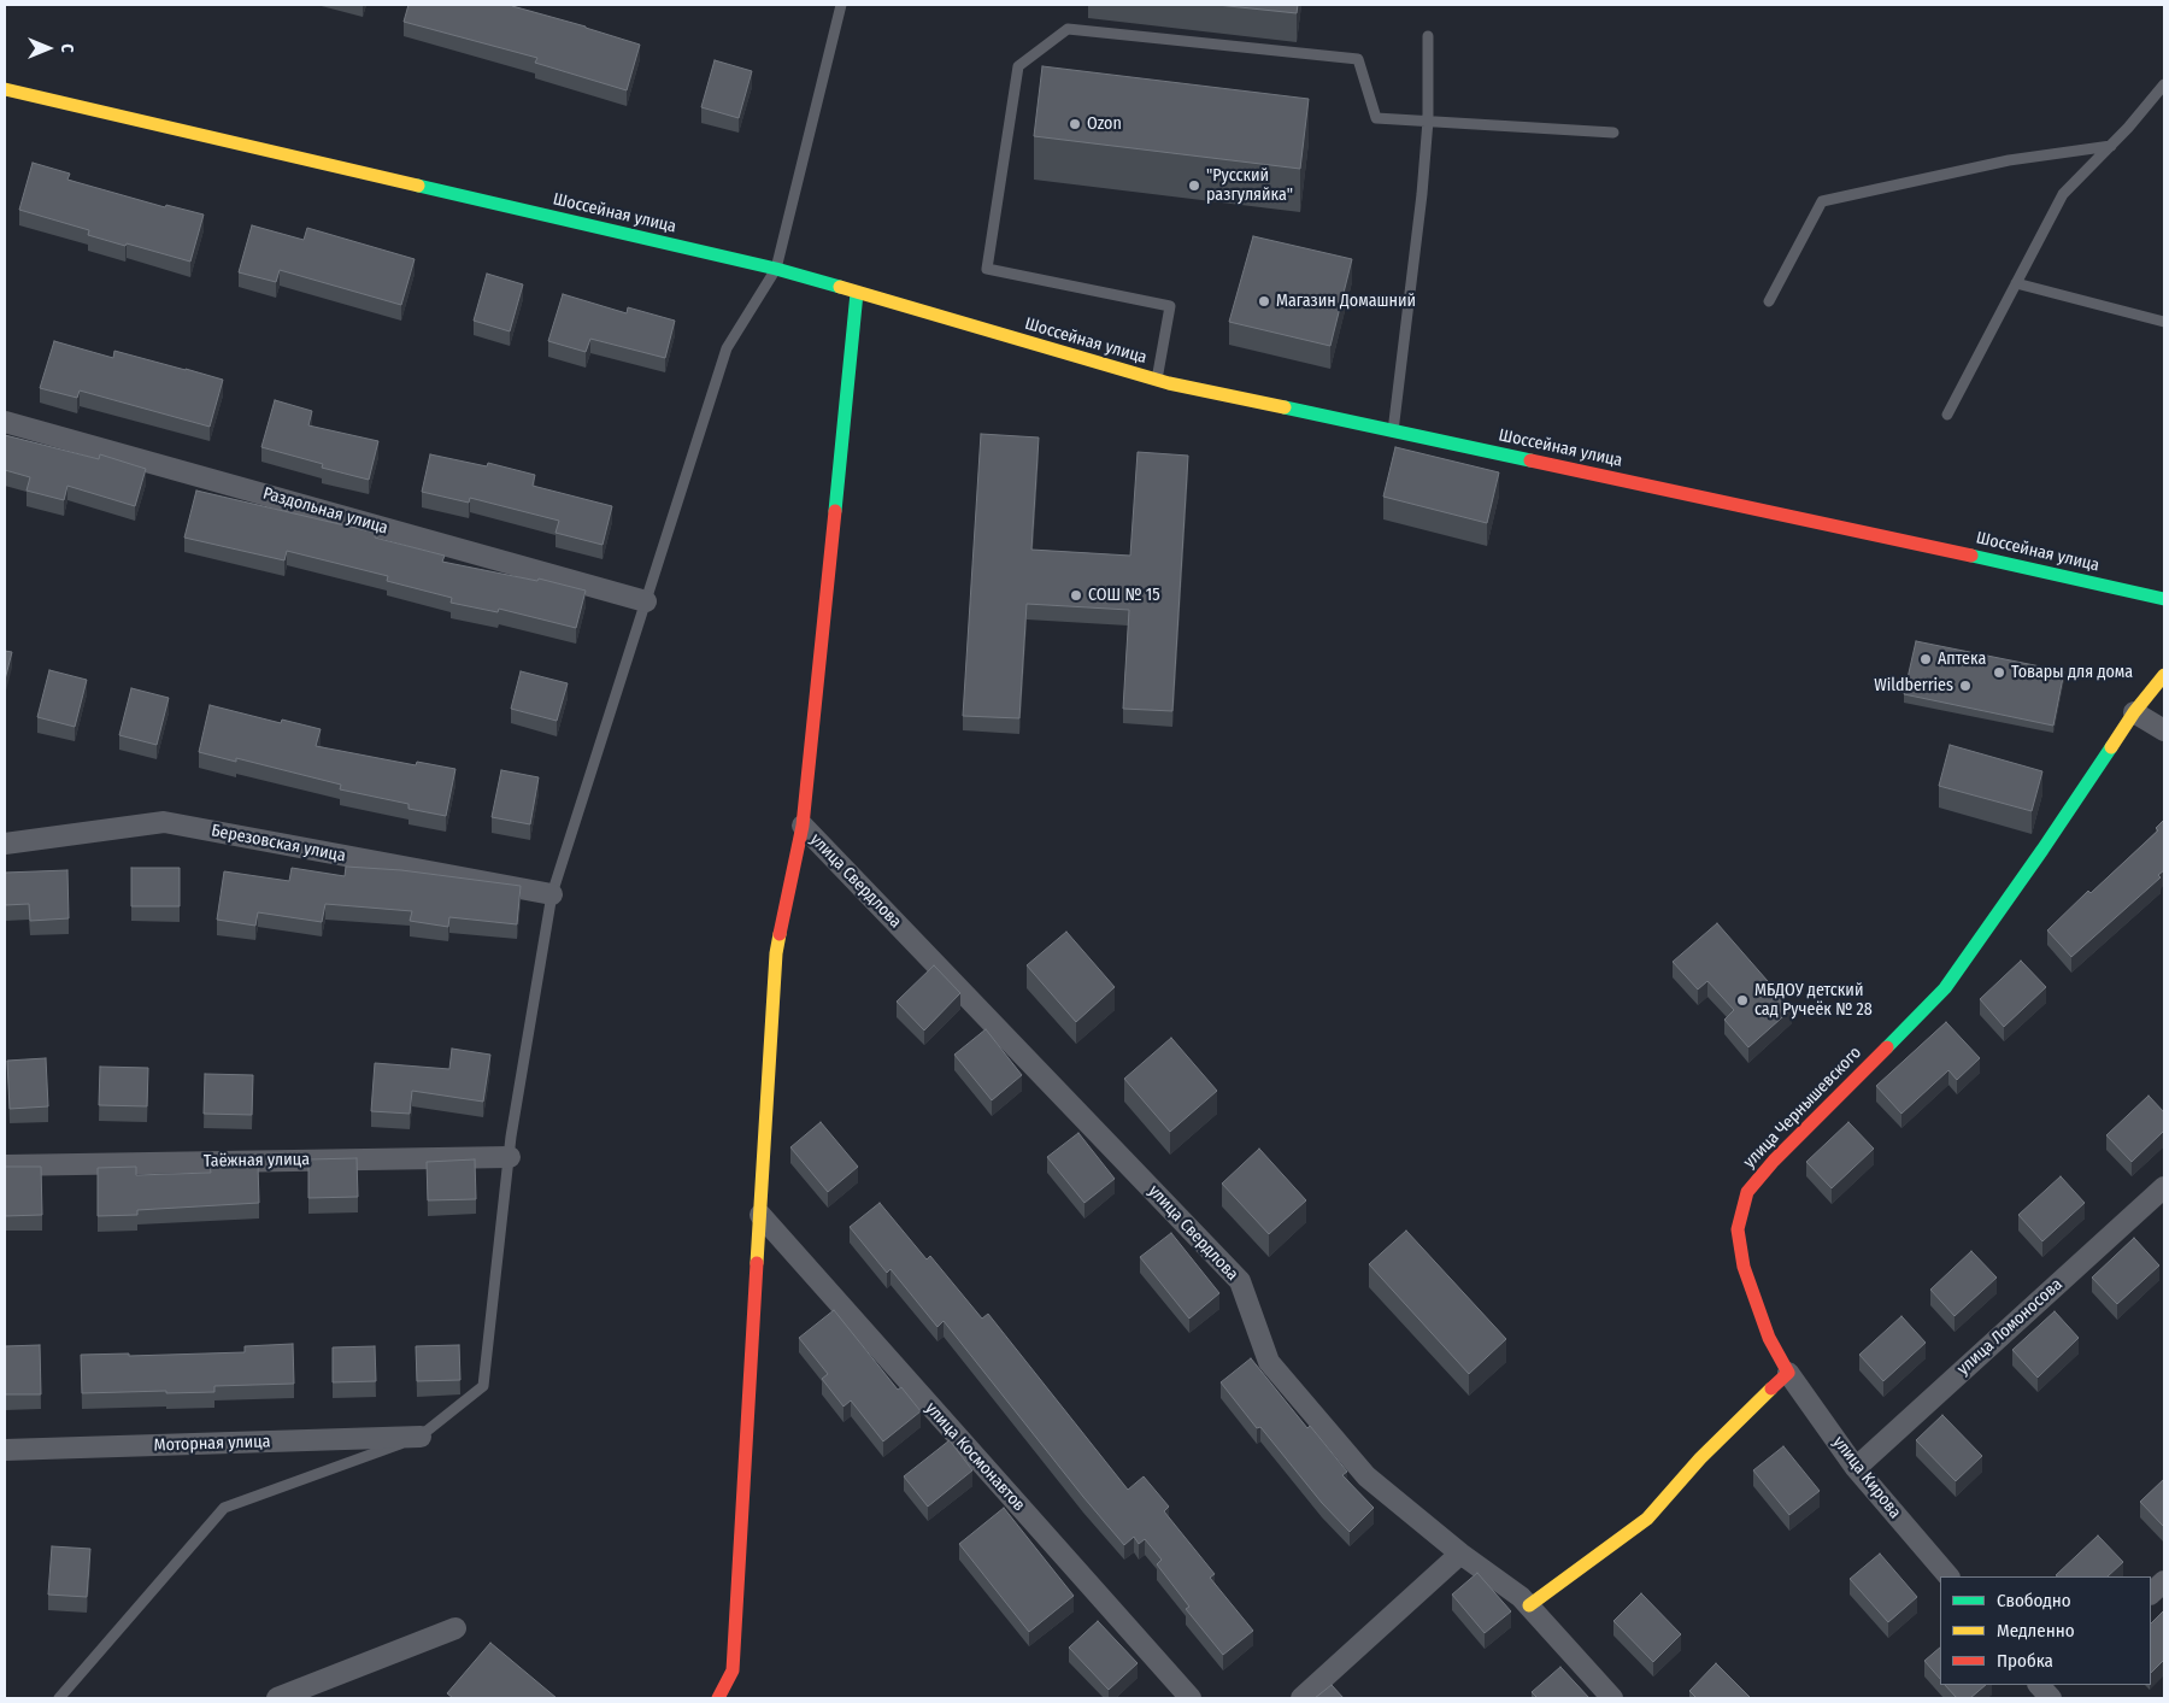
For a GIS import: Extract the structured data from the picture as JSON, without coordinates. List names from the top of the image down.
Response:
{
  "streets": {
    "street": [
      "Шоссейная улица",
      "Раздольная улица",
      "Березовская улица",
      "улица Свердлова",
      "улица Чернышевского",
      "Таёжная улица",
      "улица Ломоносова",
      "Моторная улица",
      "улица Космонавтов",
      "улица Кирова"
    ]
  },
  "crossings": [
    ["улица Чернышевского", "улица Кирова"],
    ["улица Ломоносова", "улица Кирова"]
  ],
  "places": [
    "Ozon",
    "\"Русский разгуляйка\"",
    "Магазин Домашний",
    "СОШ № 15",
    "Аптека",
    "Товары для дома",
    "Wildberries",
    "МБДОУ детский сад Ручеёк № 28"
  ],
  "legend": ["Свободно", "Медленно", "Пробка"],
  "north": "right"
}
